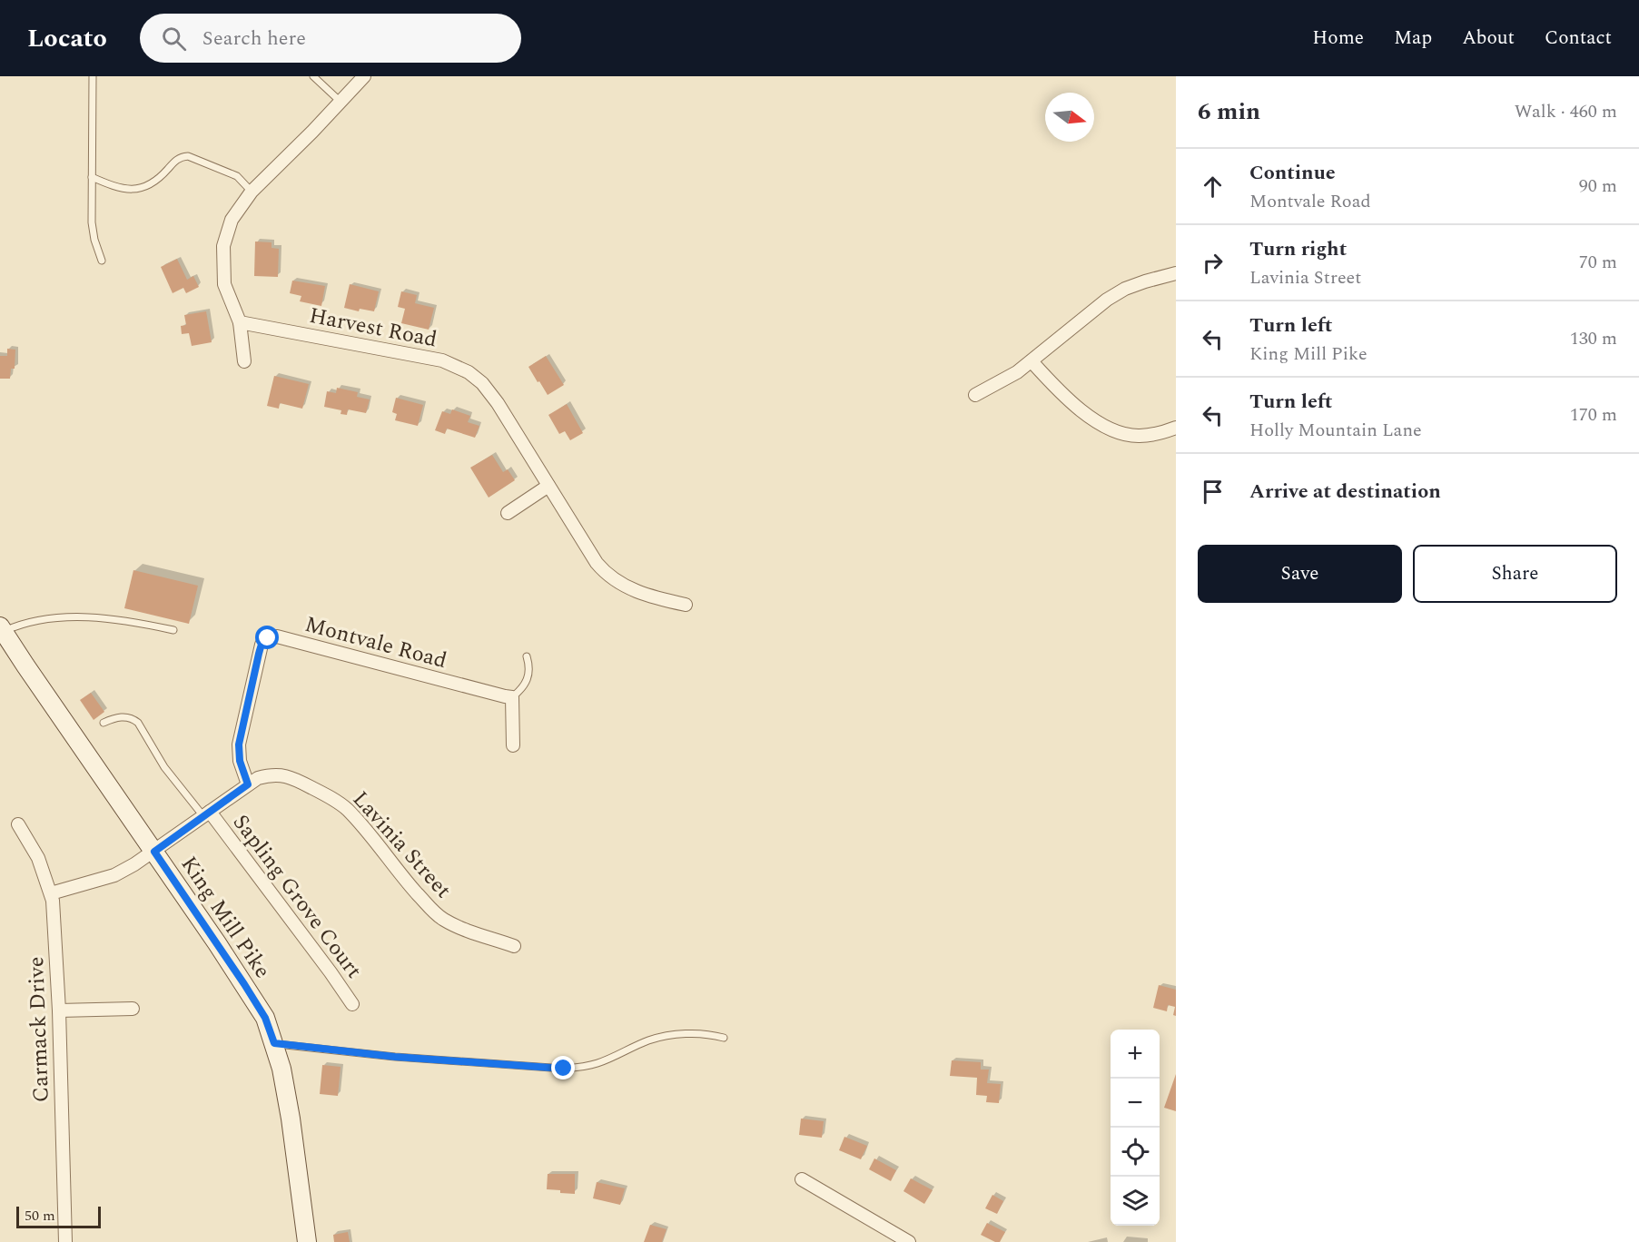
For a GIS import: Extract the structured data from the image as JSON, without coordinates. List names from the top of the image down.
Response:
{
  "streets": {
    "main road": ["King Mill Pike"],
    "street": [
      "Harvest Road",
      "Montvale Road",
      "Lavinia Street",
      "Sapling Grove Court",
      "Carmack Drive"
    ]
  },
  "crossings": [
    ["Montvale Road", "Lavinia Street"],
    ["Lavinia Street", "Sapling Grove Court"],
    ["Lavinia Street", "King Mill Pike"],
    ["Lavinia Street", "Carmack Drive"]
  ],
  "scale_bar": "50 m",
  "north": "right",
  "page": {
    "header": "Locato",
    "search": "Search here",
    "nav": [
      "Home",
      "Map",
      "About",
      "Contact"
    ],
    "heading": ["6 min", "Walk · 460 m"],
    "list": [
      ["Continue", "Montvale Road", "90 m"],
      ["Turn right", "Lavinia Street", "70 m"],
      ["Turn left", "King Mill Pike", "130 m"],
      ["Turn left", "Holly Mountain Lane", "170 m"],
      "Arrive at destination"
    ],
    "buttons": ["Save", "Share"],
    "map_buttons": ["+", "−"],
    "scale": "50 m"
  }
}
